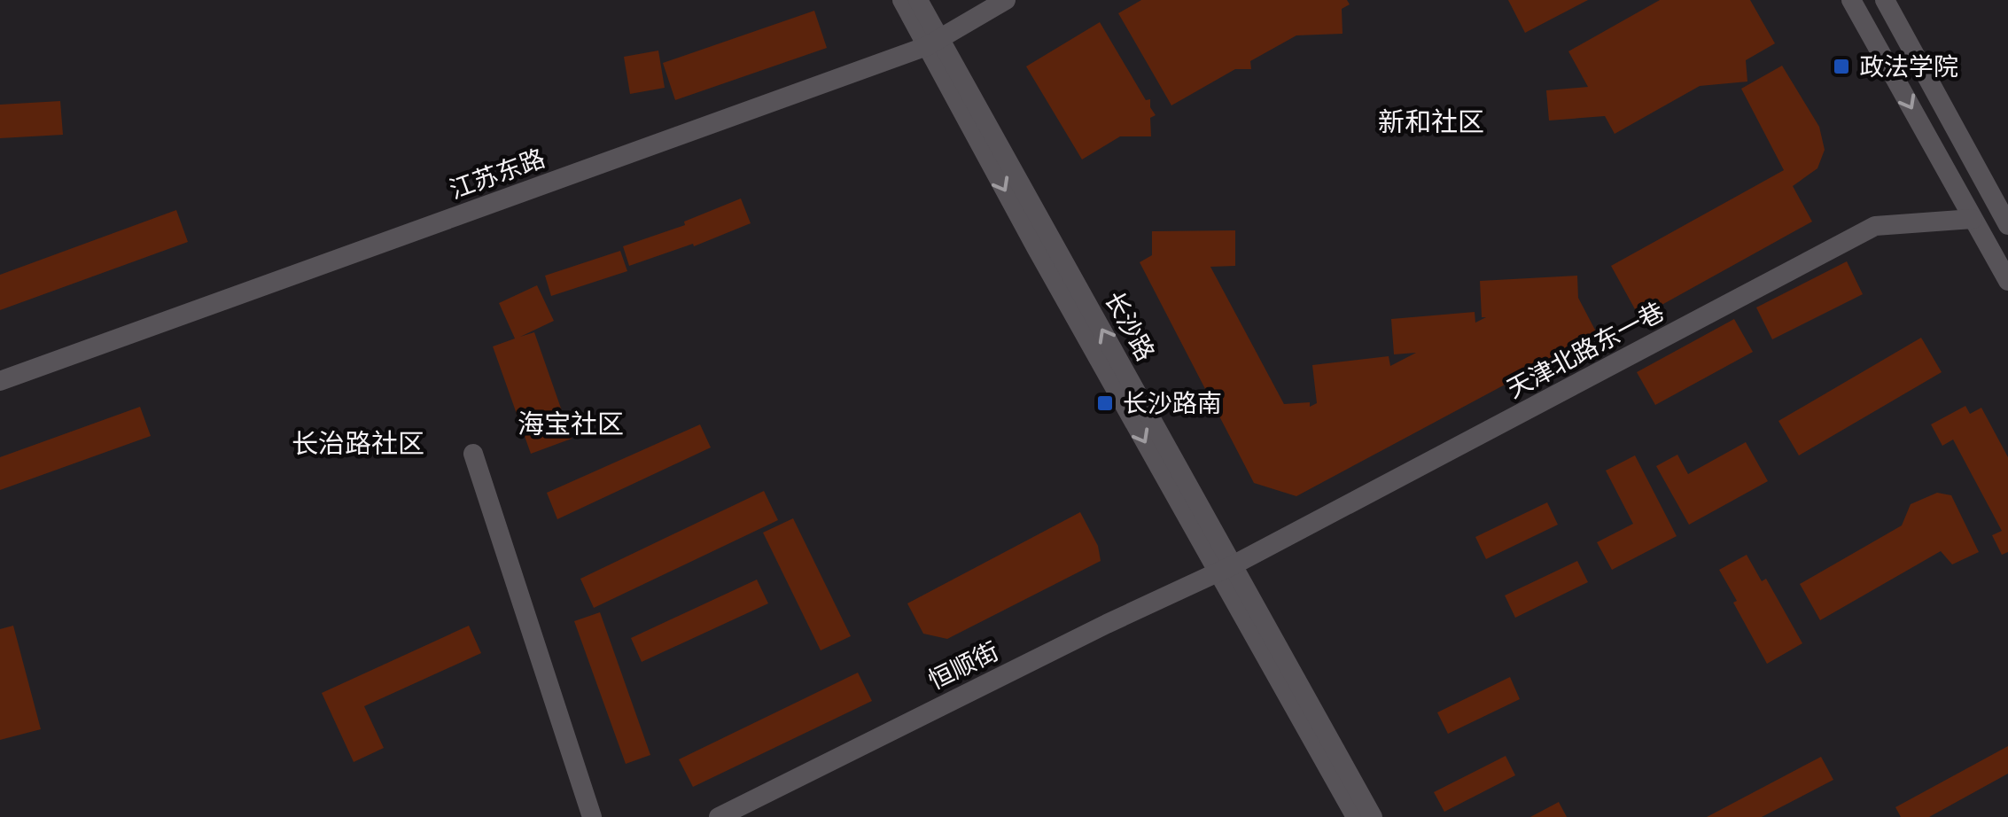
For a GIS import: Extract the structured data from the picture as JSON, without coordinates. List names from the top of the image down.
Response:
{
  "streets": {
    "street": [
      "江苏东路",
      "长沙路",
      "天津北路东一巷",
      "恒顺街"
    ]
  },
  "crossings": [
    ["江苏东路", "长沙路"],
    ["长沙路", "天津北路东一巷"],
    ["长沙路", "恒顺街"],
    ["天津北路东一巷", "恒顺街"]
  ],
  "districts": ["新和社区", "海宝社区", "长治路社区"],
  "places": {
    "transit": ["政法学院", "长沙路南"]
  }
}
